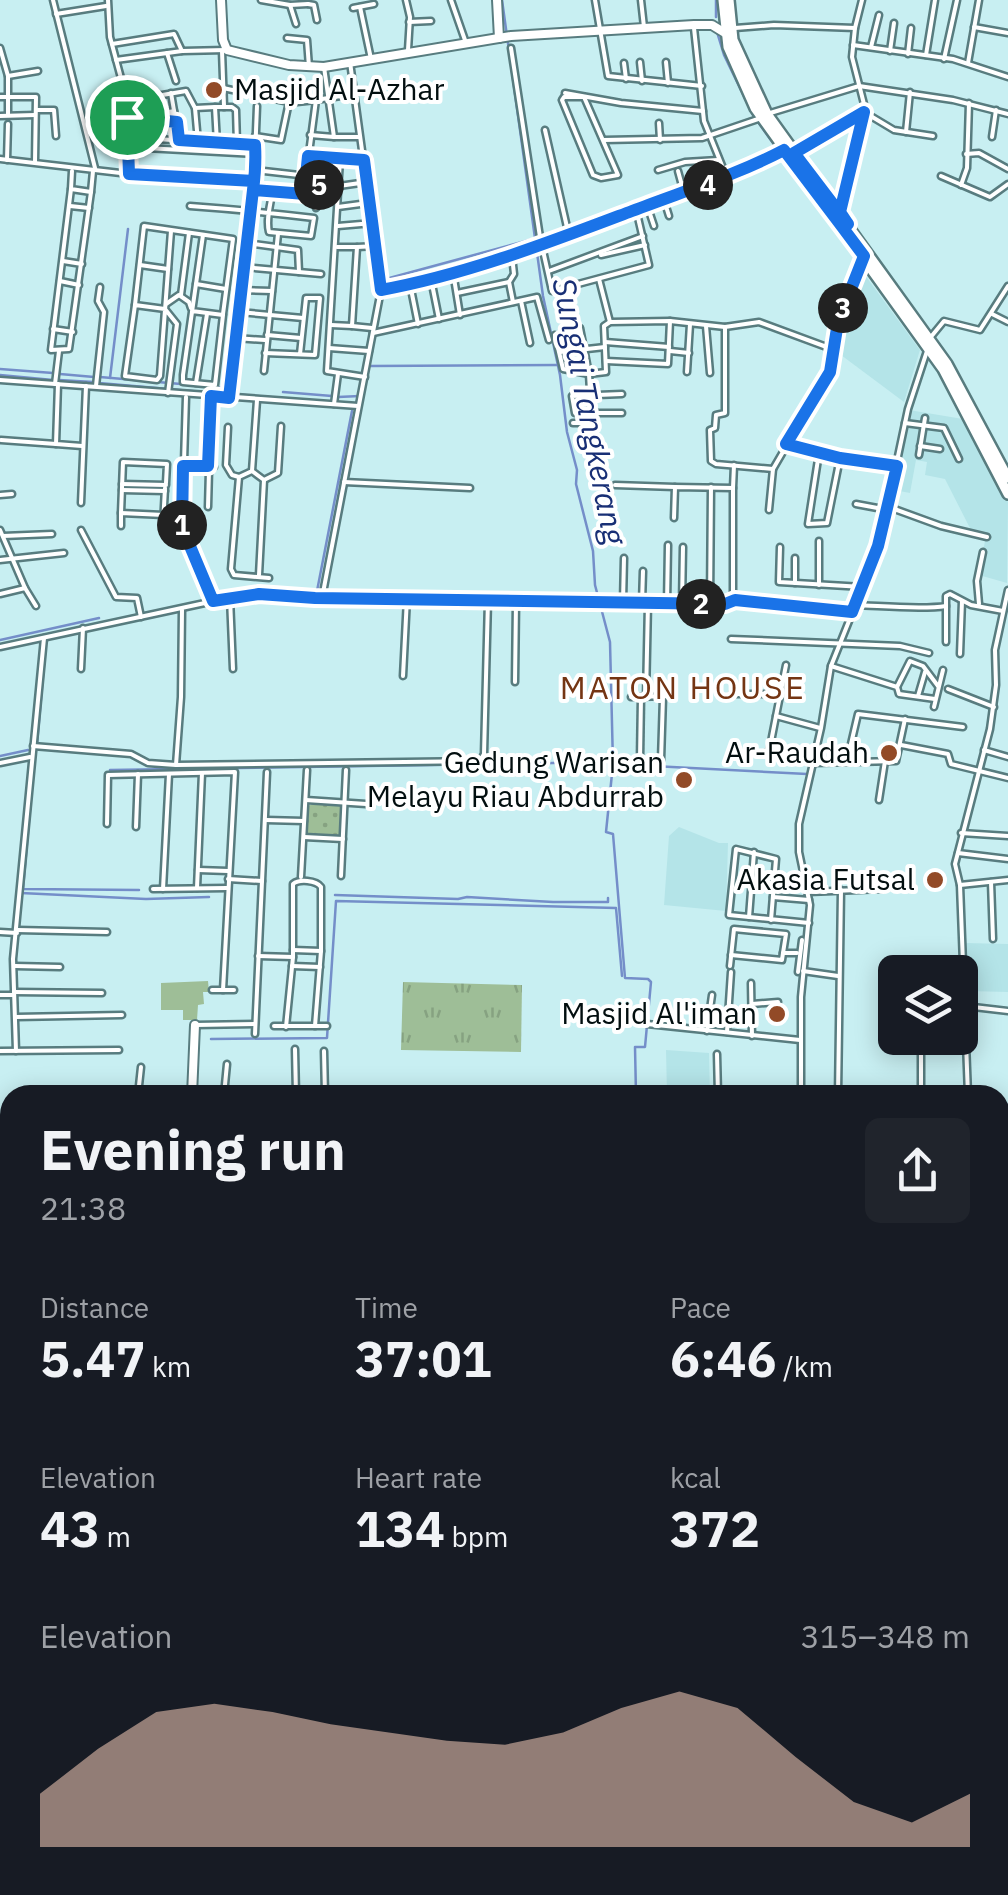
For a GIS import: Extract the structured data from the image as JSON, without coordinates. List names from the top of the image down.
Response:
{
  "districts": ["MATON HOUSE"],
  "water": ["Sungai Tangkerang"],
  "places": [
    "Masjid Al-Azhar",
    "Ar-Raudah",
    "Gedung Warisan Melayu Riau Abdurrab",
    "Akasia Futsal",
    "Masjid Al'iman"
  ],
  "page": {
    "pins": [
      "4",
      "5",
      "3",
      "1",
      "2"
    ],
    "heading": ["Evening run", "21:38"],
    "stats": [
      ["Distance", "5.47 km"],
      ["Time", "37:01"],
      ["Pace", "6:46 /km"],
      ["Elevation", "43 m"],
      ["Heart rate", "134 bpm"],
      ["kcal", "372"]
    ],
    "chart": ["Elevation", "315–348 m"]
  }
}
